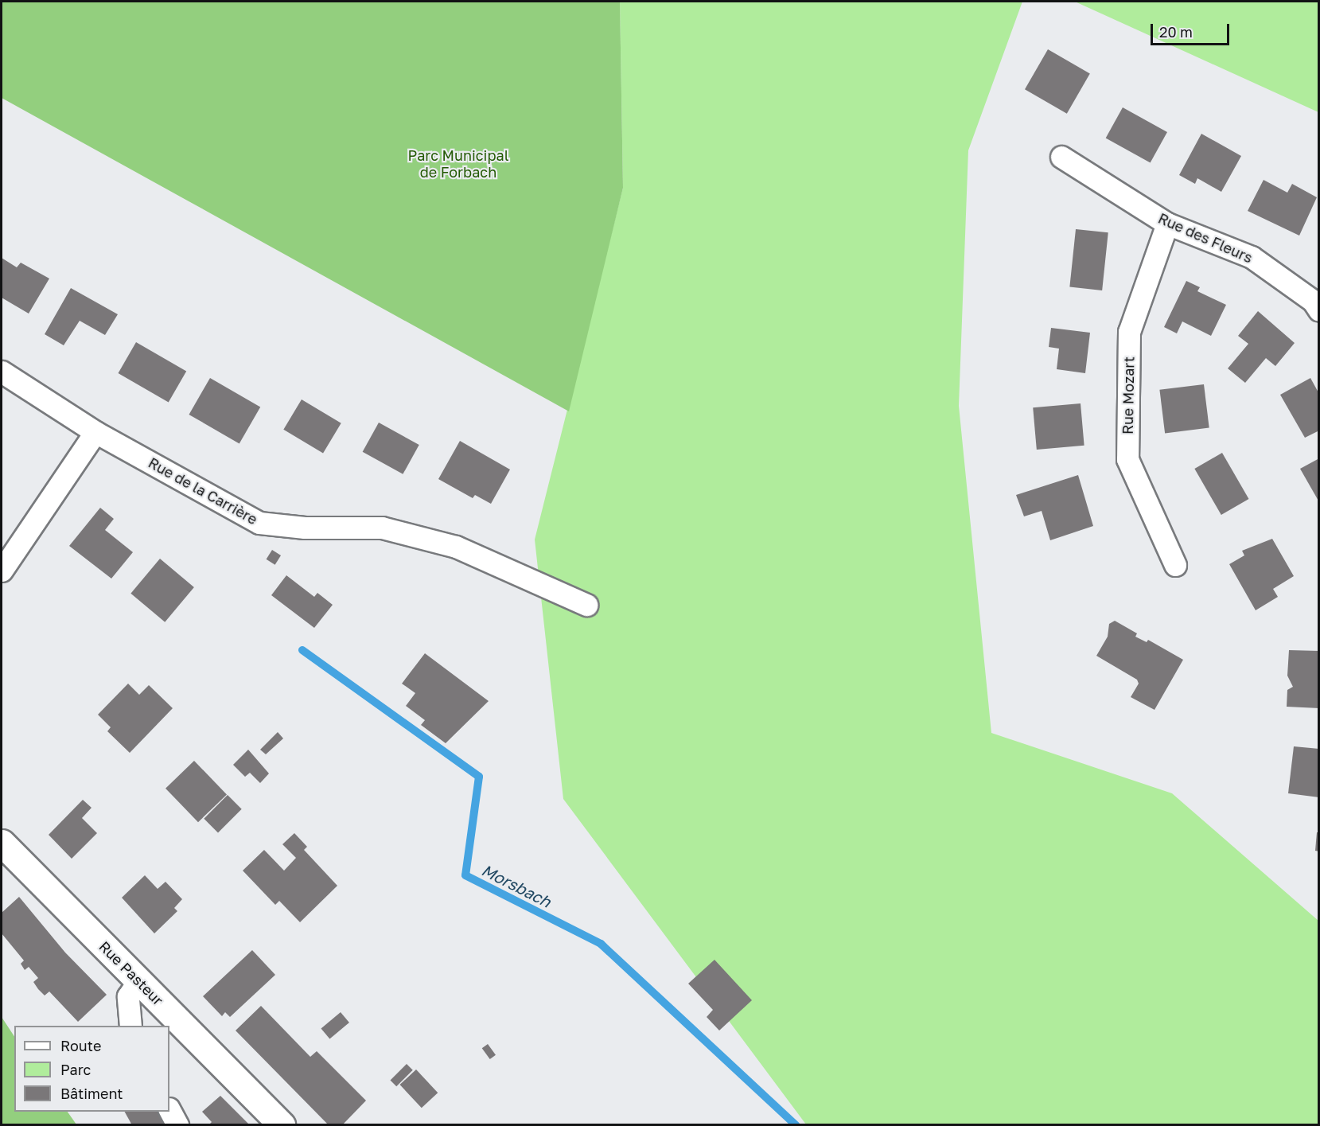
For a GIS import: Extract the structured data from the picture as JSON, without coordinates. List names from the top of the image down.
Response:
{
  "streets": {
    "main road": ["Rue Pasteur"],
    "street": ["Rue des Fleurs", "Rue Mozart", "Rue de la Carrière"]
  },
  "crossings": [
    ["Rue des Fleurs", "Rue Mozart"]
  ],
  "water": ["Morsbach"],
  "parks": ["Parc Municipal de Forbach"],
  "legend": ["Route", "Parc", "Bâtiment"],
  "scale_bar": "20 m"
}
